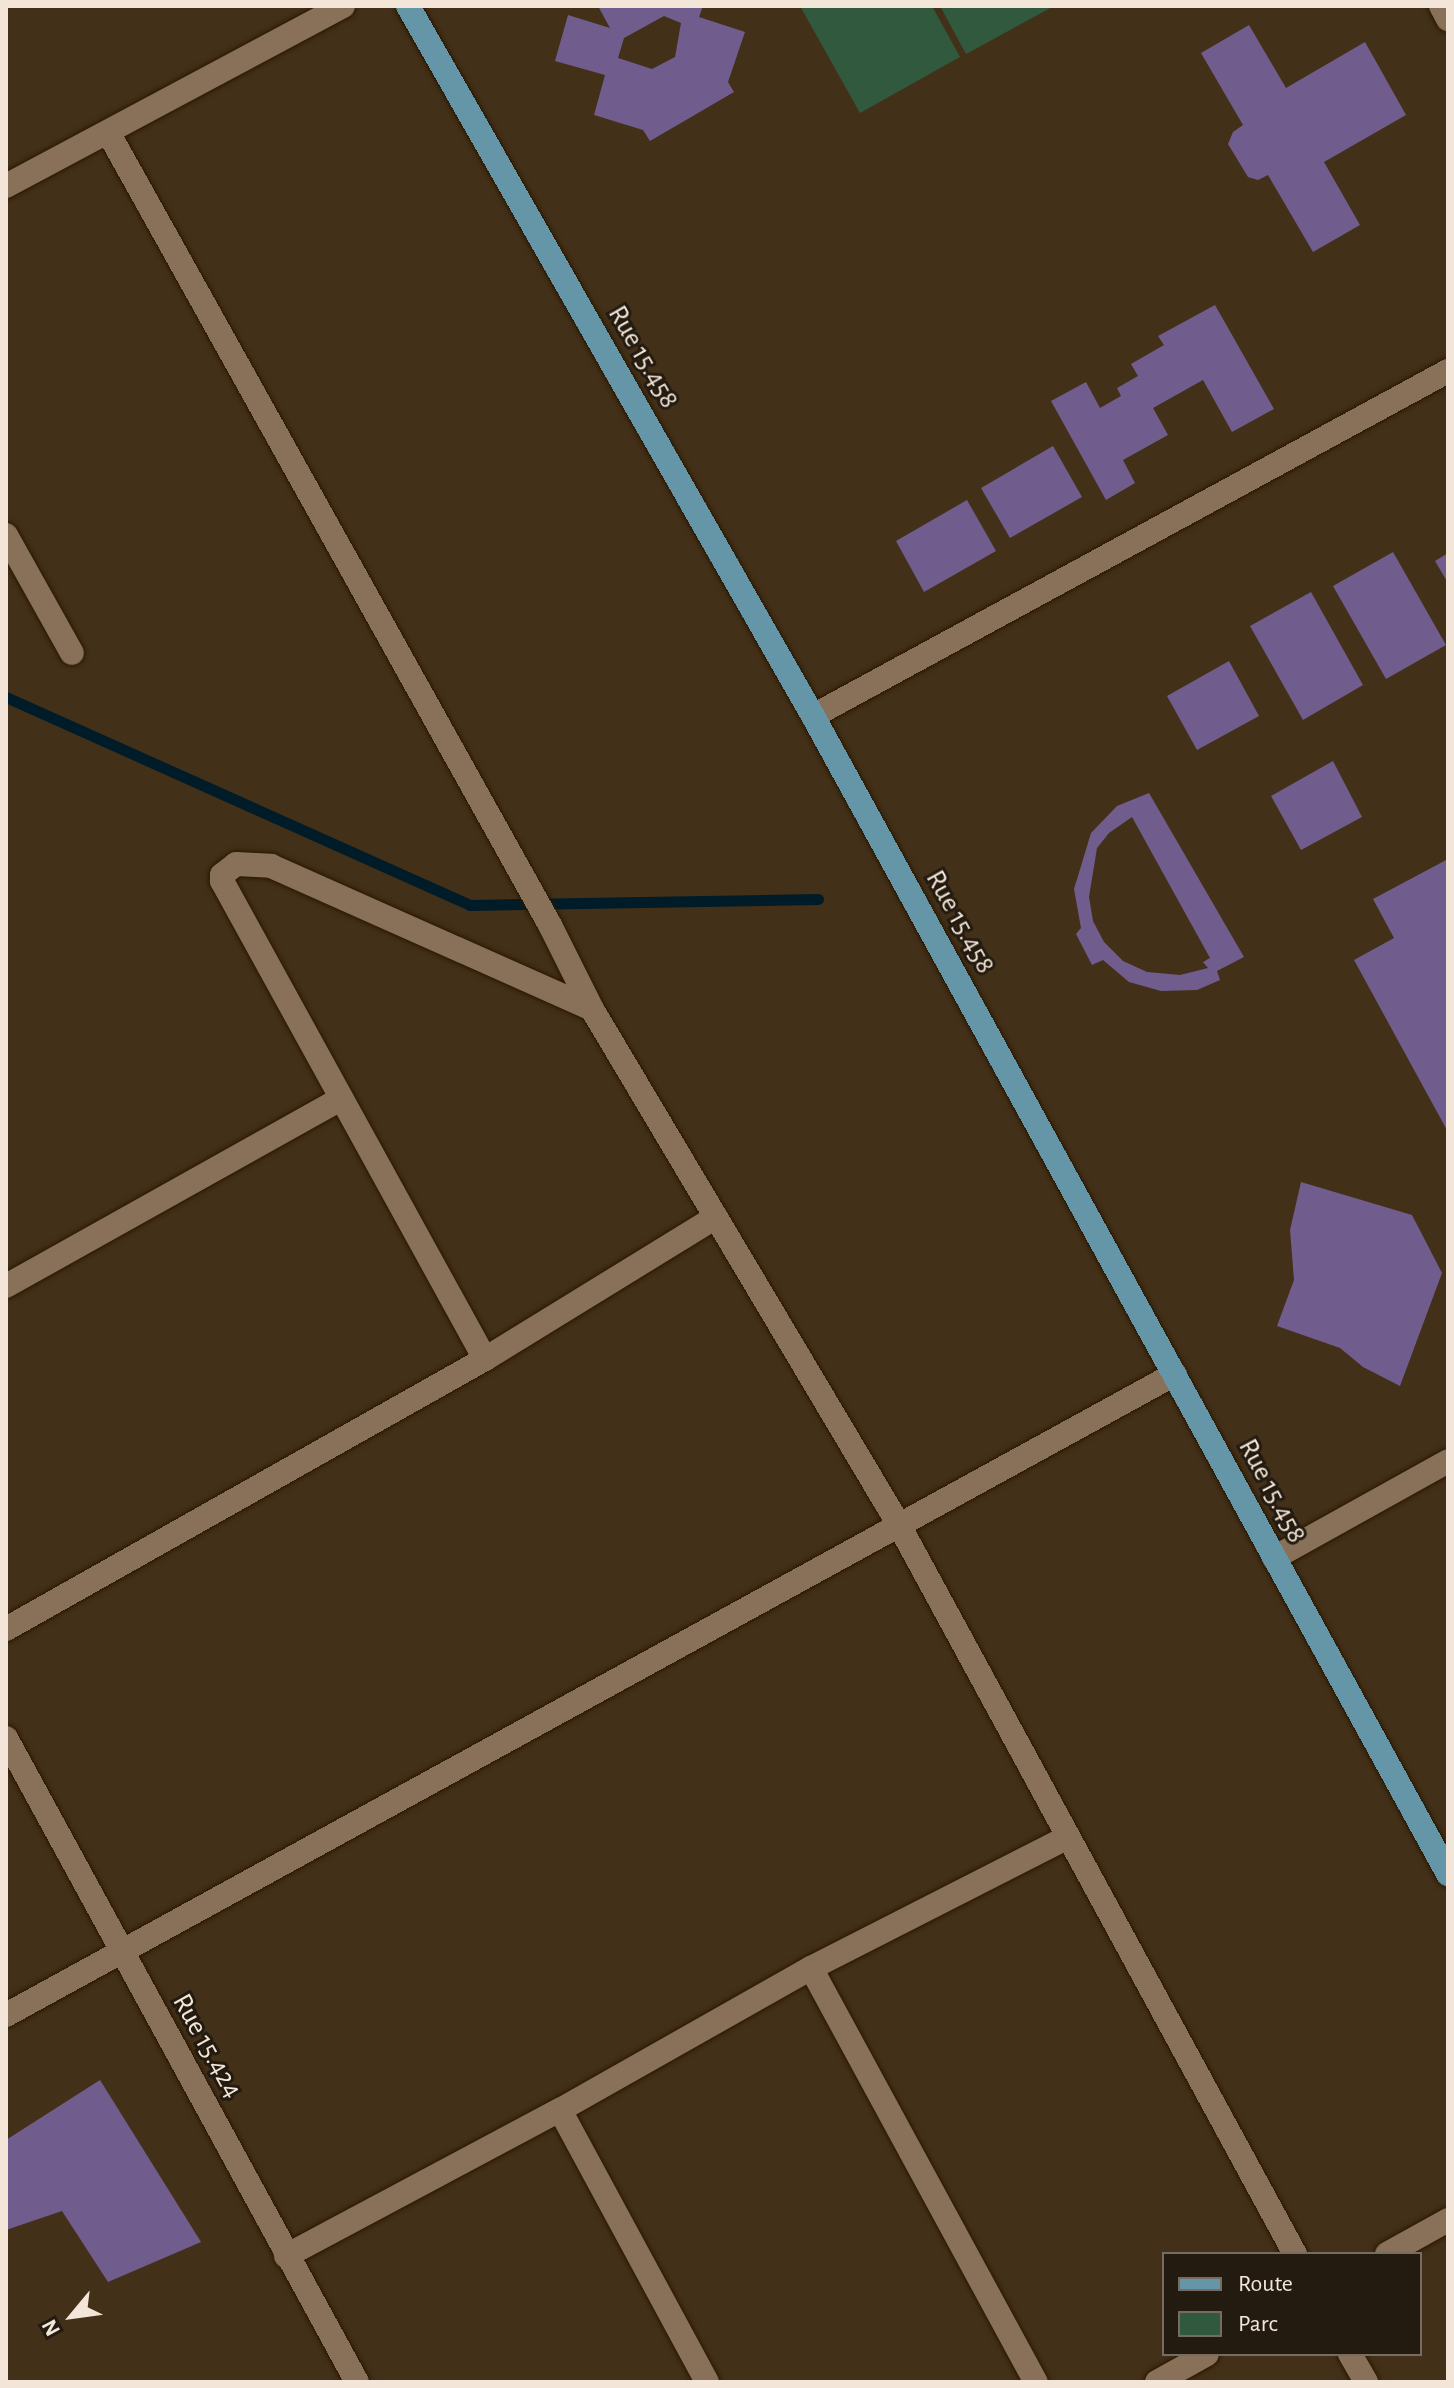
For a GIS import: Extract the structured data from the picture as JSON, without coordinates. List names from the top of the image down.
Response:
{
  "streets": {
    "main road": ["Rue 15.458"],
    "street": ["Rue 15.424"]
  },
  "legend": ["Route", "Parc"],
  "north": "bottom left"
}
